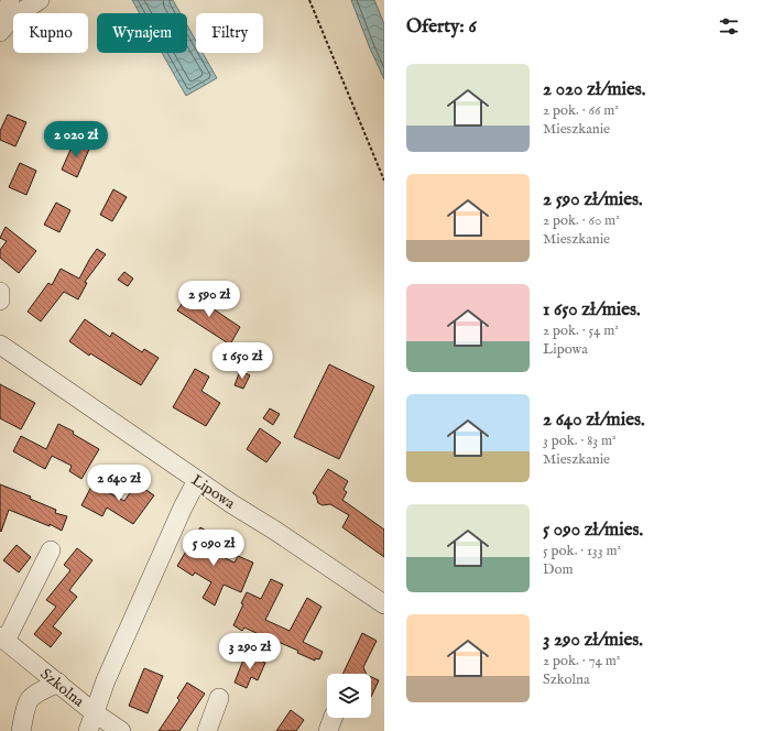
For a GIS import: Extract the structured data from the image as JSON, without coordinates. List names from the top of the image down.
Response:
{
  "streets": {
    "street": ["Lipowa", "Szkolna"]
  },
  "page": {
    "heading": "Oferty: 6",
    "chip": ["Kupno", "Wynajem", "Filtry"],
    "list": [
      {
        "name": "2 020 zł/mies.",
        "note": "2 pok. · 66 m² · Mieszkanie"
      },
      {
        "name": "2 590 zł/mies.",
        "note": "2 pok. · 60 m² · Mieszkanie"
      },
      {
        "name": "1 650 zł/mies.",
        "note": "2 pok. · 54 m² · Lipowa"
      },
      {
        "name": "2 640 zł/mies.",
        "note": "3 pok. · 83 m² · Mieszkanie"
      },
      {
        "name": "5 090 zł/mies.",
        "note": "5 pok. · 133 m² · Dom"
      },
      {
        "name": "3 290 zł/mies.",
        "note": "2 pok. · 74 m² · Szkolna"
      }
    ],
    "price": [
      "2 020 zł",
      "2 590 zł",
      "1 650 zł",
      "2 640 zł",
      "5 090 zł",
      "3 290 zł"
    ]
  }
}
